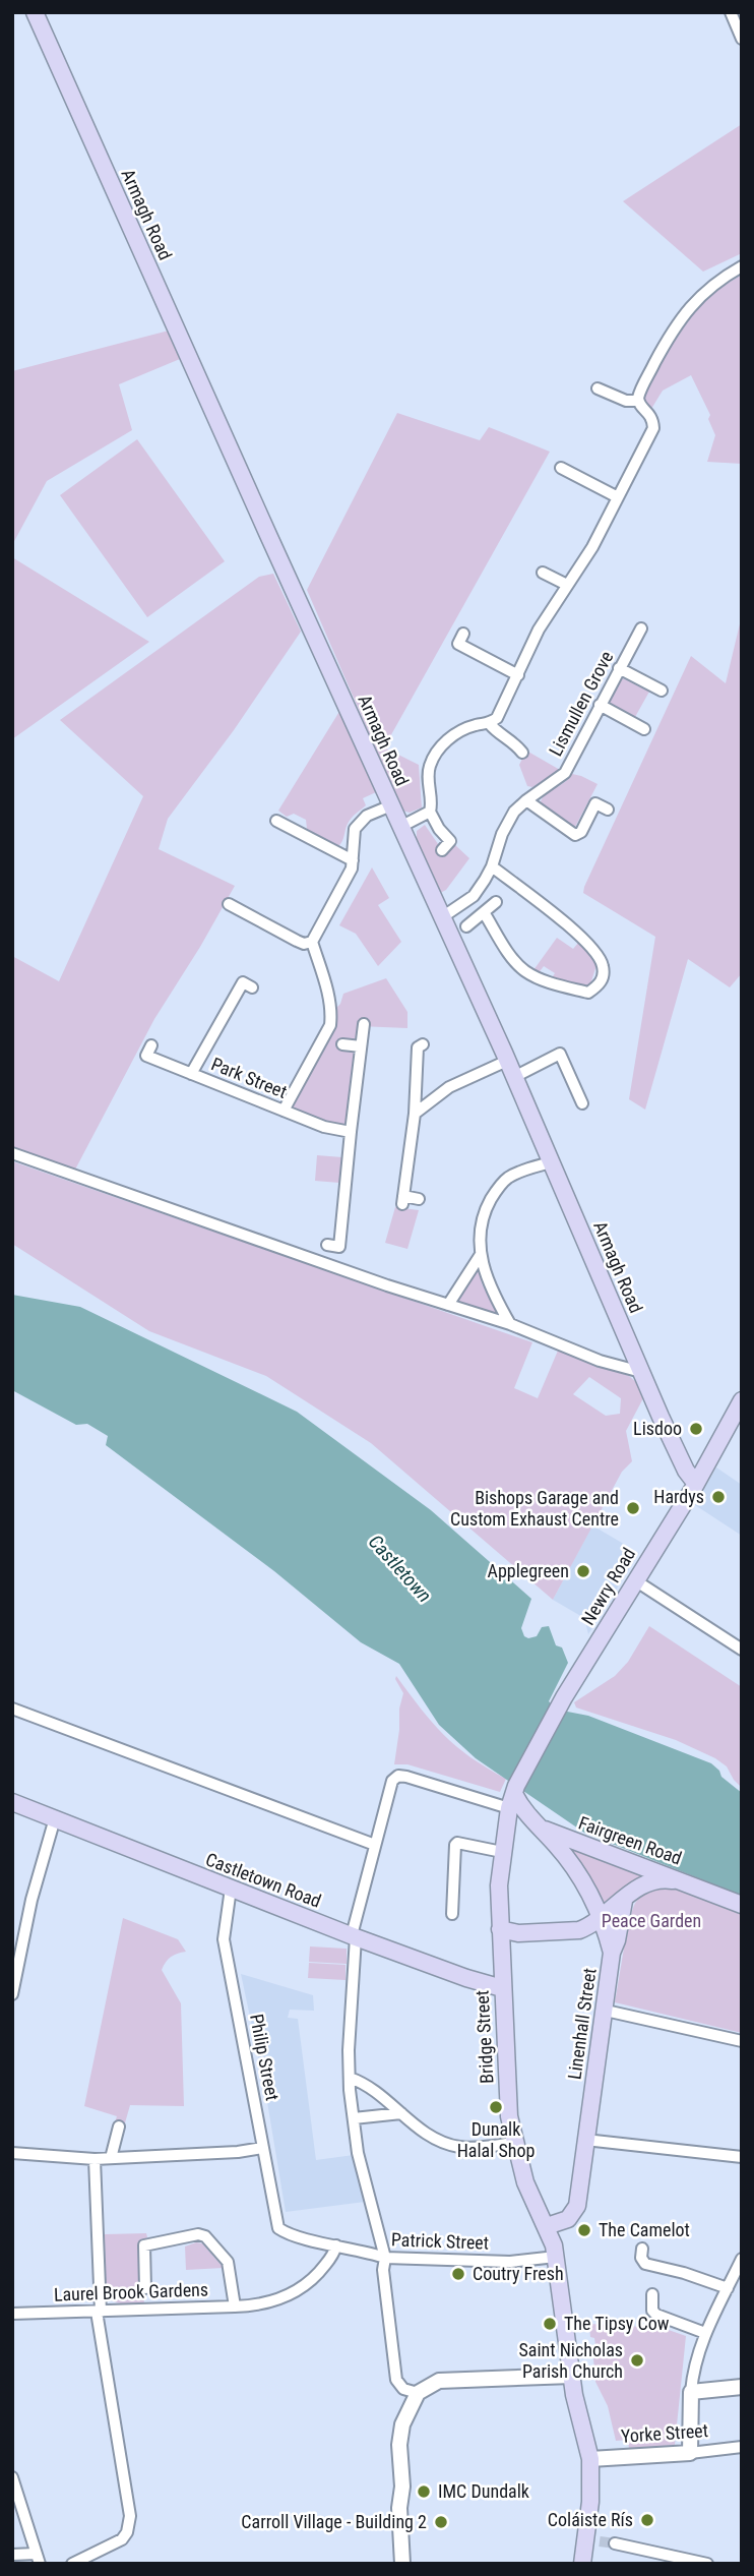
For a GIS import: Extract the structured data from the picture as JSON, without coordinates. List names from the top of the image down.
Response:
{
  "streets": {
    "main road": [
      "Armagh Road",
      "Newry Road",
      "Fairgreen Road",
      "Castletown Road",
      "Linenhall Street",
      "Bridge Street"
    ],
    "street": [
      "Lismullen Grove",
      "Park Street",
      "Philip Street",
      "Patrick Street",
      "Laurel Brook Gardens",
      "Yorke Street"
    ]
  },
  "crossings": [
    ["Armagh Road", "Lismullen Grove"],
    ["Armagh Road", "Newry Road"],
    ["Newry Road", "Bridge Street"],
    ["Fairgreen Road", "Linenhall Street"],
    ["Fairgreen Road", "Bridge Street"],
    ["Castletown Road", "Bridge Street"],
    ["Castletown Road", "Philip Street"],
    ["Linenhall Street", "Bridge Street"],
    ["Bridge Street", "Patrick Street"],
    ["Bridge Street", "Yorke Street"],
    ["Philip Street", "Patrick Street"]
  ],
  "water": ["Castletown"],
  "parks": ["Peace Garden"],
  "places": [
    "Lisdoo",
    "Hardys",
    "Bishops Garage and Custom Exhaust Centre",
    "Applegreen",
    "Dunalk Halal Shop",
    "The Camelot",
    "Coutry Fresh",
    "The Tipsy Cow",
    "Saint Nicholas Parish Church",
    "IMC Dundalk",
    "Coláiste Rís",
    "Carroll Village - Building 2"
  ]
}
